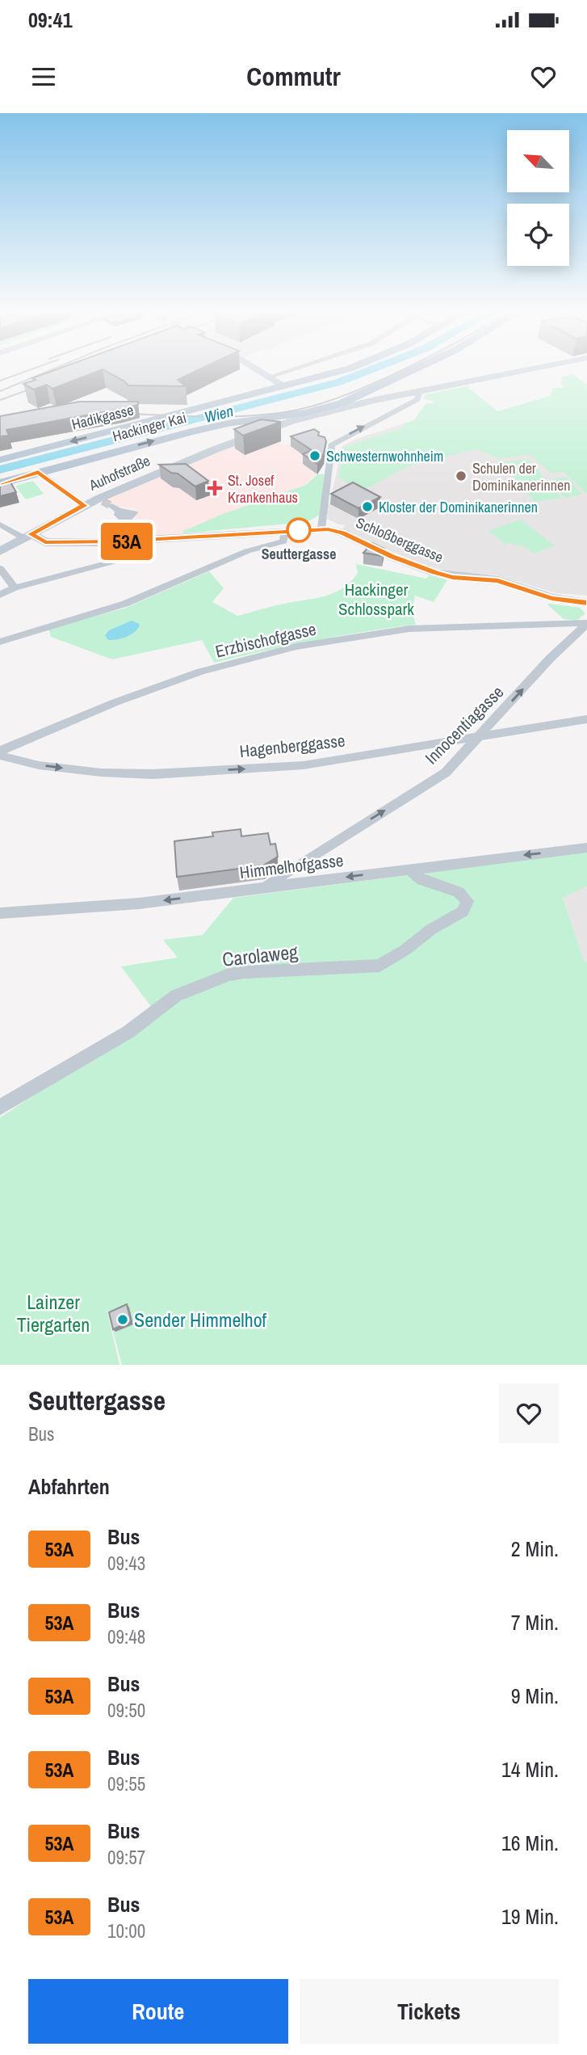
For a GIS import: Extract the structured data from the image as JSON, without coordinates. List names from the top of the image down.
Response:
{
  "streets": {
    "main road": ["Hadikgasse", "Hackinger Kai"],
    "street": [
      "Auhofstraße",
      "Schloßberggasse",
      "Erzbischofgasse",
      "Innocentiagasse",
      "Hagenberggasse",
      "Himmelhofgasse",
      "Carolaweg"
    ]
  },
  "crossings": [
    ["Auhofstraße", "Schloßberggasse"],
    ["Erzbischofgasse", "Innocentiagasse"],
    ["Innocentiagasse", "Hagenberggasse"],
    ["Innocentiagasse", "Himmelhofgasse"],
    ["Himmelhofgasse", "Carolaweg"]
  ],
  "one_way": [
    "Hadikgasse",
    "Hackinger Kai",
    "Innocentiagasse",
    "Hagenberggasse",
    "Himmelhofgasse"
  ],
  "water": ["Wien"],
  "parks": ["Hackinger Schlosspark", "Lainzer Tiergarten"],
  "places": {
    "other": [
      "Schwesternwohnheim",
      "Schulen der Dominikanerinnen",
      "Kloster der Dominikanerinnen",
      "Seuttergasse",
      "Sender Himmelhof"
    ],
    "health": ["St. Josef Krankenhaus"]
  },
  "lines": ["bus line 53A"],
  "north": "top left",
  "page": {
    "status": "09:41",
    "header": "Commutr",
    "on_map": "53A",
    "heading": [
      ["Seuttergasse", "Bus"],
      "Abfahrten"
    ],
    "list": [
      {
        "mark": "53A",
        "name": "Bus",
        "note": "09:43",
        "value": "2 Min."
      },
      {
        "mark": "53A",
        "name": "Bus",
        "note": "09:48",
        "value": "7 Min."
      },
      {
        "mark": "53A",
        "name": "Bus",
        "note": "09:50",
        "value": "9 Min."
      },
      {
        "mark": "53A",
        "name": "Bus",
        "note": "09:55",
        "value": "14 Min."
      },
      {
        "mark": "53A",
        "name": "Bus",
        "note": "09:57",
        "value": "16 Min."
      },
      {
        "mark": "53A",
        "name": "Bus",
        "note": "10:00",
        "value": "19 Min."
      }
    ],
    "buttons": ["Route", "Tickets"]
  }
}
